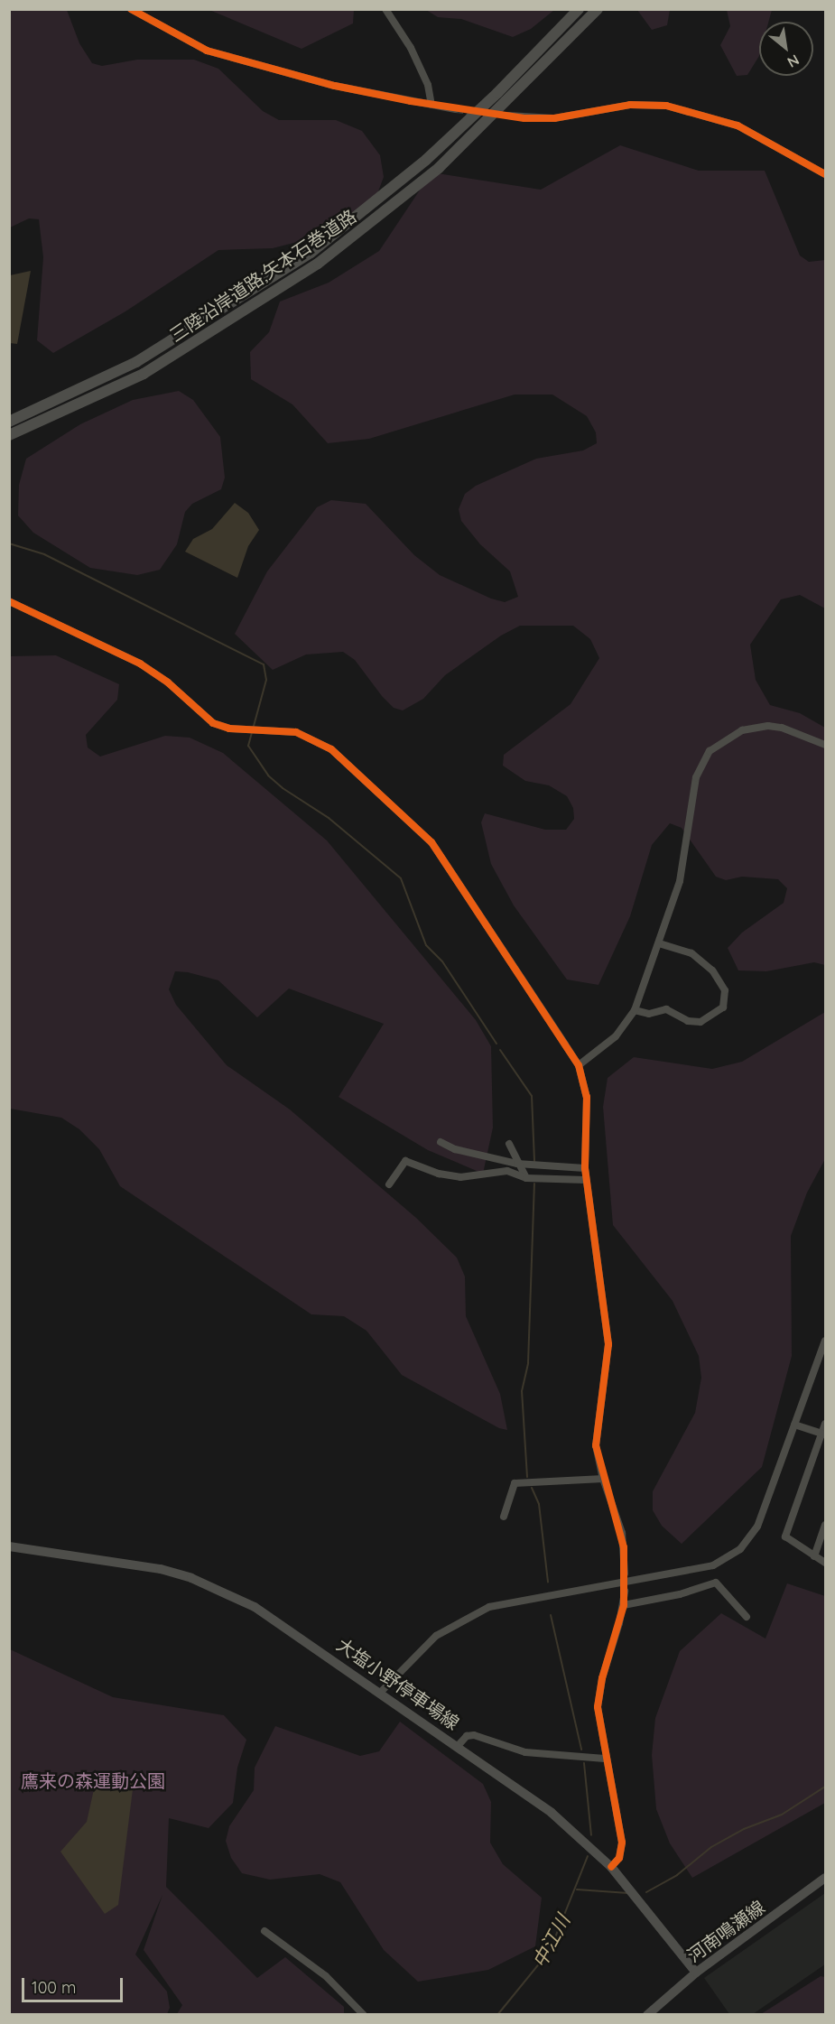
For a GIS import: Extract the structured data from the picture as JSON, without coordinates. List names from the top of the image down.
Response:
{
  "streets": {
    "highway": ["三陸沿岸道路;矢本石巻道路"],
    "main road": ["大塩小野停車場線", "河南鳴瀬線"]
  },
  "crossings": [
    ["大塩小野停車場線", "河南鳴瀬線"]
  ],
  "water": ["中江川"],
  "parks": ["鷹来の森運動公園"],
  "scale_bar": "100 m",
  "north": "bottom right"
}
